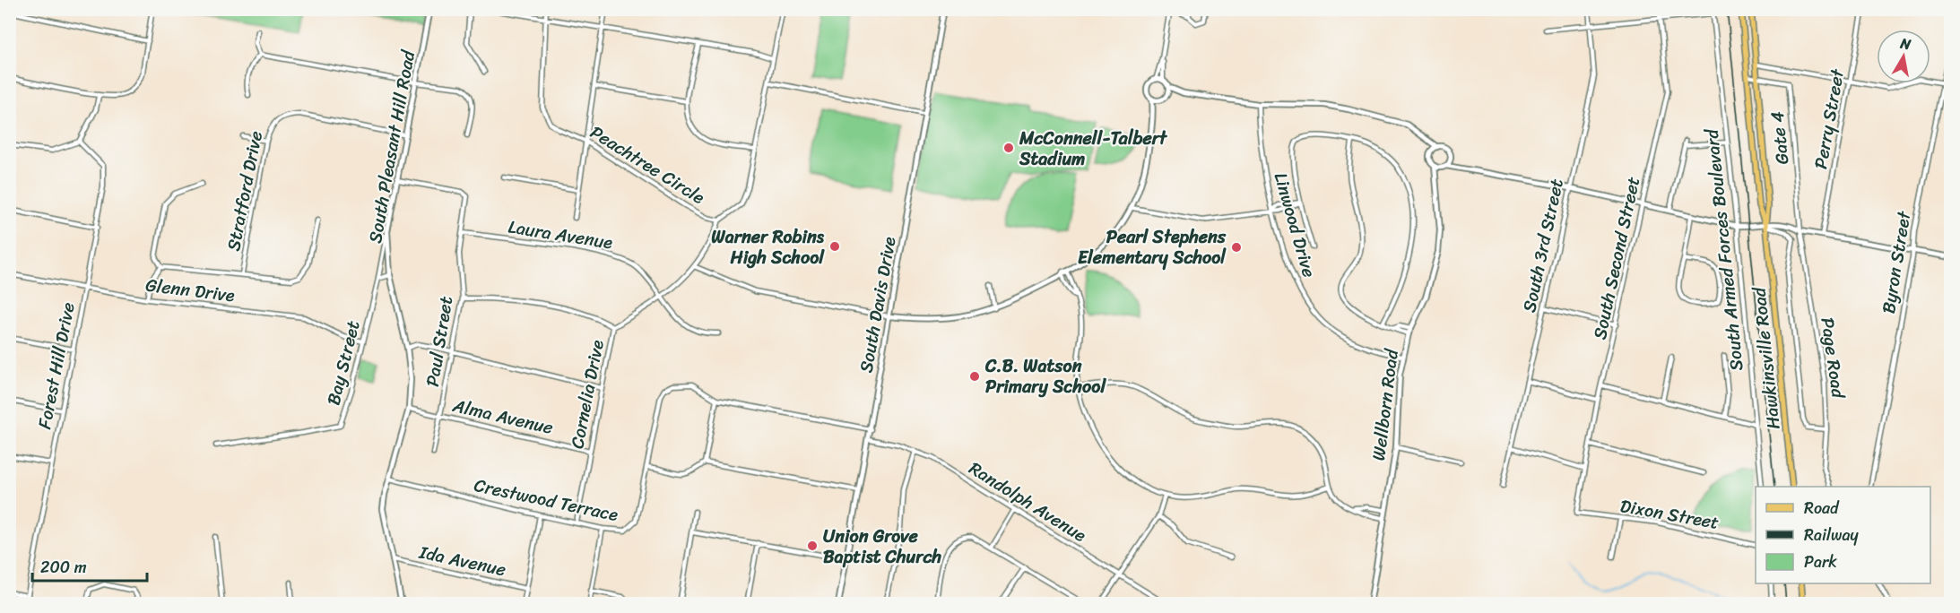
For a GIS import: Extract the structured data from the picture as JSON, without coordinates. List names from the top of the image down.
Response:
{
  "streets": {
    "main road": ["Hawkinsville Road"],
    "street": [
      "Perry Street",
      "Gate 4",
      "South Pleasant Hill Road",
      "Peachtree Circle",
      "Stratford Drive",
      "Linwood Drive",
      "Laura Avenue",
      "South 3rd Street",
      "South Armed Forces Boulevard",
      "South Second Street",
      "Byron Street",
      "Glenn Drive",
      "South Davis Drive",
      "Paul Street",
      "Page Road",
      "Bay Street",
      "Forest Hill Drive",
      "Cornelia Drive",
      "Wellborn Road",
      "Alma Avenue",
      "Crestwood Terrace",
      "Randolph Avenue",
      "Dixon Street",
      "Ida Avenue"
    ]
  },
  "crossings": [
    ["Gate 4", "Page Road"],
    ["Gate 4", "Hawkinsville Road"],
    ["South Pleasant Hill Road", "Stratford Drive"],
    ["South Pleasant Hill Road", "Paul Street"],
    ["South Pleasant Hill Road", "Bay Street"],
    ["South Pleasant Hill Road", "Alma Avenue"],
    ["South Pleasant Hill Road", "Crestwood Terrace"],
    ["South Pleasant Hill Road", "Ida Avenue"],
    ["Peachtree Circle", "Cornelia Drive"],
    ["Linwood Drive", "Wellborn Road"],
    ["Laura Avenue", "Paul Street"],
    ["Laura Avenue", "Cornelia Drive"],
    ["South Second Street", "Dixon Street"],
    ["Glenn Drive", "Bay Street"],
    ["Glenn Drive", "Forest Hill Drive"],
    ["South Davis Drive", "Crestwood Terrace"],
    ["South Davis Drive", "Randolph Avenue"],
    ["Paul Street", "Alma Avenue"],
    ["Cornelia Drive", "Alma Avenue"],
    ["Cornelia Drive", "Crestwood Terrace"]
  ],
  "places": [
    "McConnell-Talbert Stadium",
    "Warner Robins High School",
    "Pearl Stephens Elementary School",
    "C.B. Watson Primary School",
    "Union Grove Baptist Church"
  ],
  "legend": ["Road", "Railway", "Park"],
  "scale_bar": "200 m",
  "north": "top"
}
